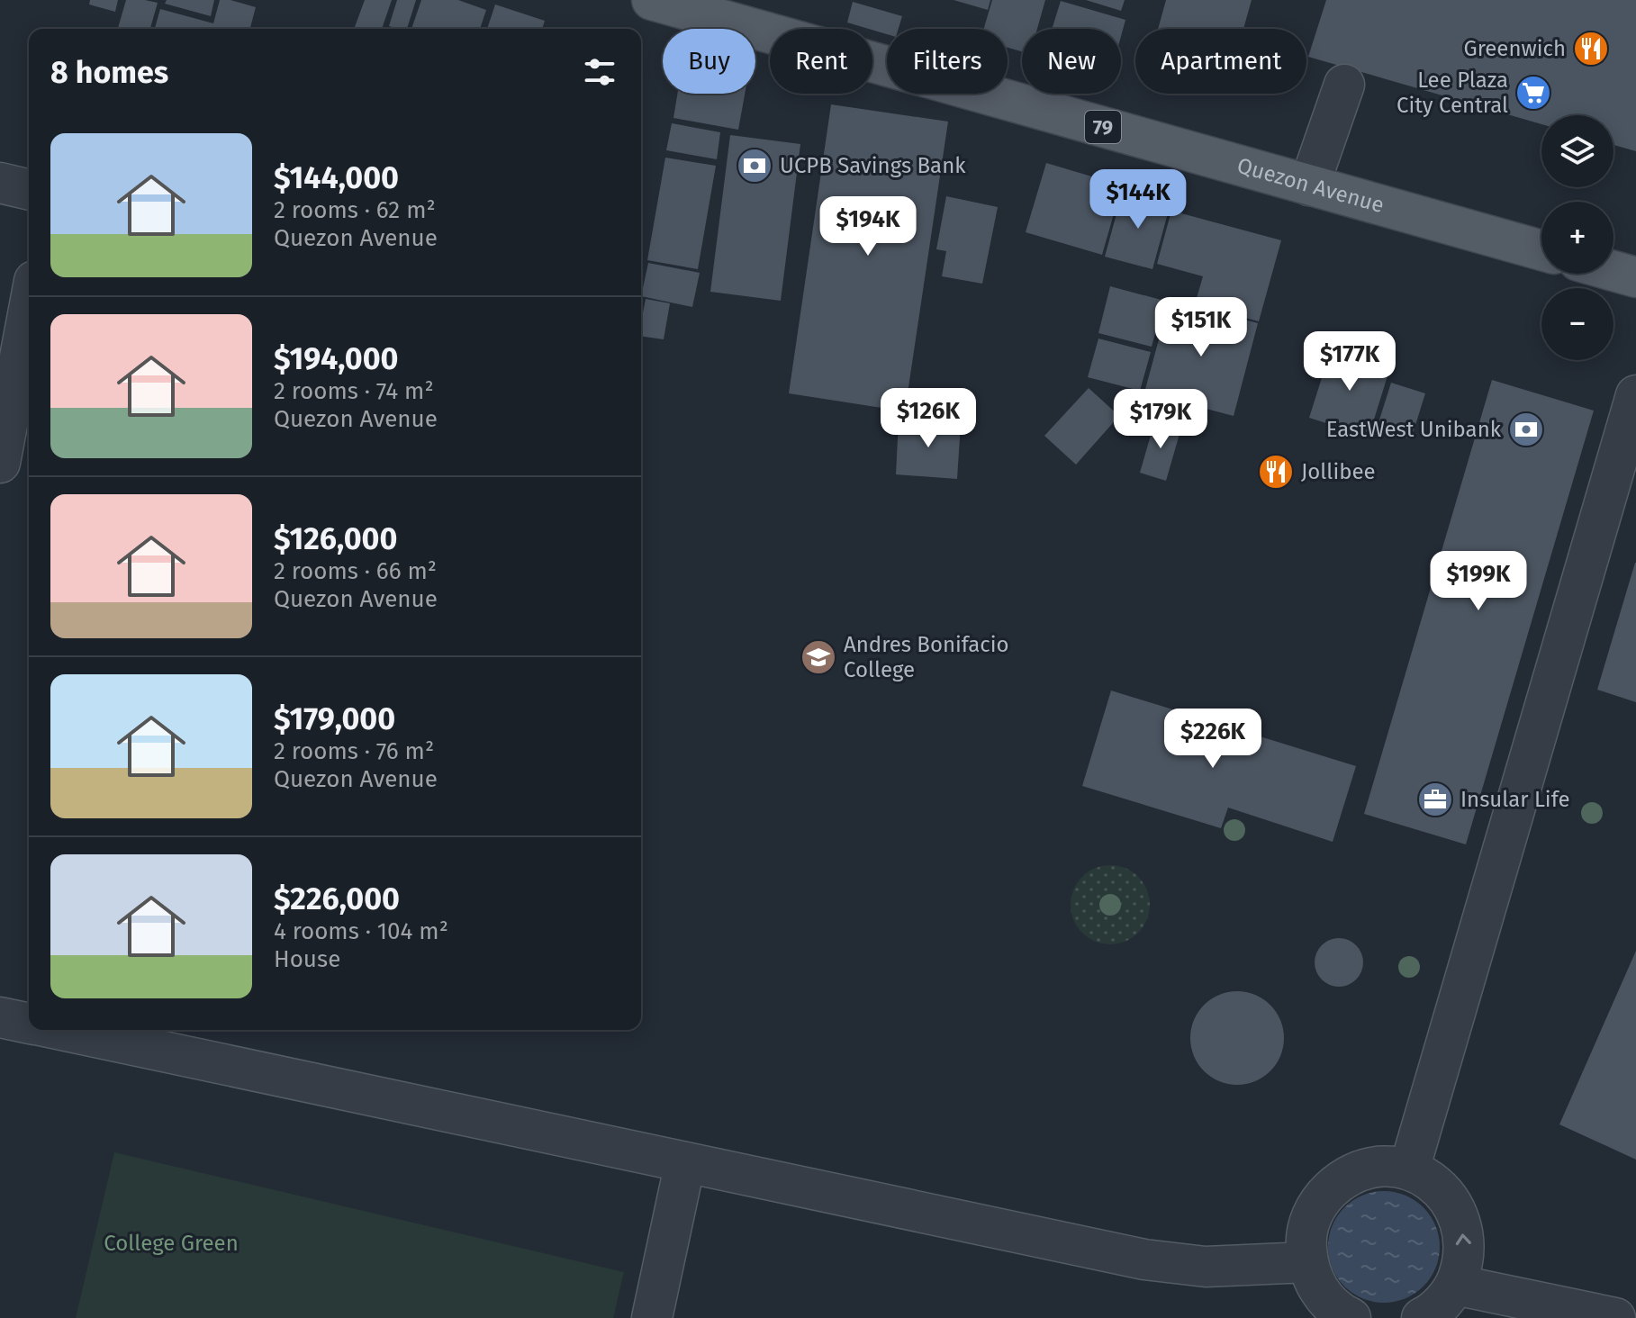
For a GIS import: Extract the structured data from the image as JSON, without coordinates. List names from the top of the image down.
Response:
{
  "streets": {
    "main road": ["79", "Quezon Avenue"]
  },
  "parks": ["College Green"],
  "places": {
    "restaurant": ["Greenwich", "Jollibee"],
    "supermarket": ["Lee Plaza City Central"],
    "bank": ["UCPB Savings Bank", "EastWest Unibank"],
    "school or university": ["Andres Bonifacio College"],
    "office": ["Insular Life"]
  },
  "page": {
    "chip": [
      "Buy",
      "Rent",
      "Filters",
      "New",
      "Apartment"
    ],
    "heading": "8 homes",
    "map_buttons": ["+", "−"],
    "list": [
      {
        "name": "$144,000",
        "note": "2 rooms · 62 m² · Quezon Avenue"
      },
      {
        "name": "$194,000",
        "note": "2 rooms · 74 m² · Quezon Avenue"
      },
      {
        "name": "$126,000",
        "note": "2 rooms · 66 m² · Quezon Avenue"
      },
      {
        "name": "$179,000",
        "note": "2 rooms · 76 m² · Quezon Avenue"
      },
      {
        "name": "$226,000",
        "note": "4 rooms · 104 m² · House"
      }
    ],
    "price": [
      "$144K",
      "$194K",
      "$151K",
      "$177K",
      "$126K",
      "$179K",
      "$199K",
      "$226K"
    ]
  }
}
